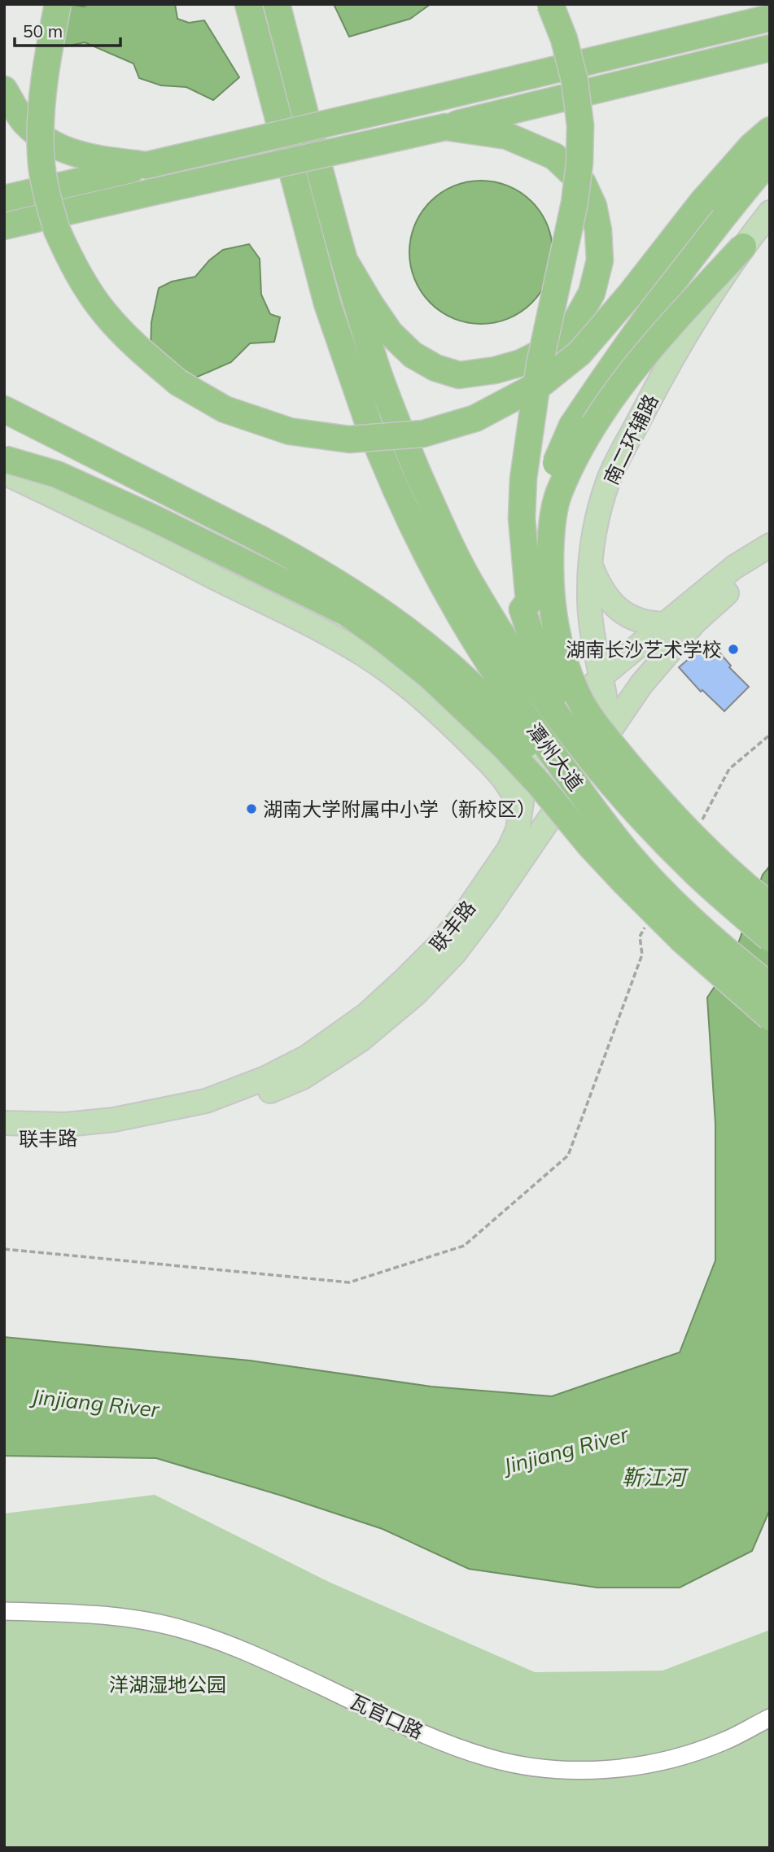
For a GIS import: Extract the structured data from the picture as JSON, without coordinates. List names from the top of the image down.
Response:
{
  "streets": {
    "highway": ["潭州大道"],
    "main road": ["南二环辅路", "联丰路"],
    "street": ["瓦官口路"]
  },
  "crossings": [
    ["南二环辅路", "联丰路"]
  ],
  "water": ["Jinjiang River", "靳江河"],
  "parks": ["洋湖湿地公园"],
  "places": ["湖南长沙艺术学校", "湖南大学附属中小学（新校区）"],
  "scale_bar": "50 m"
}
